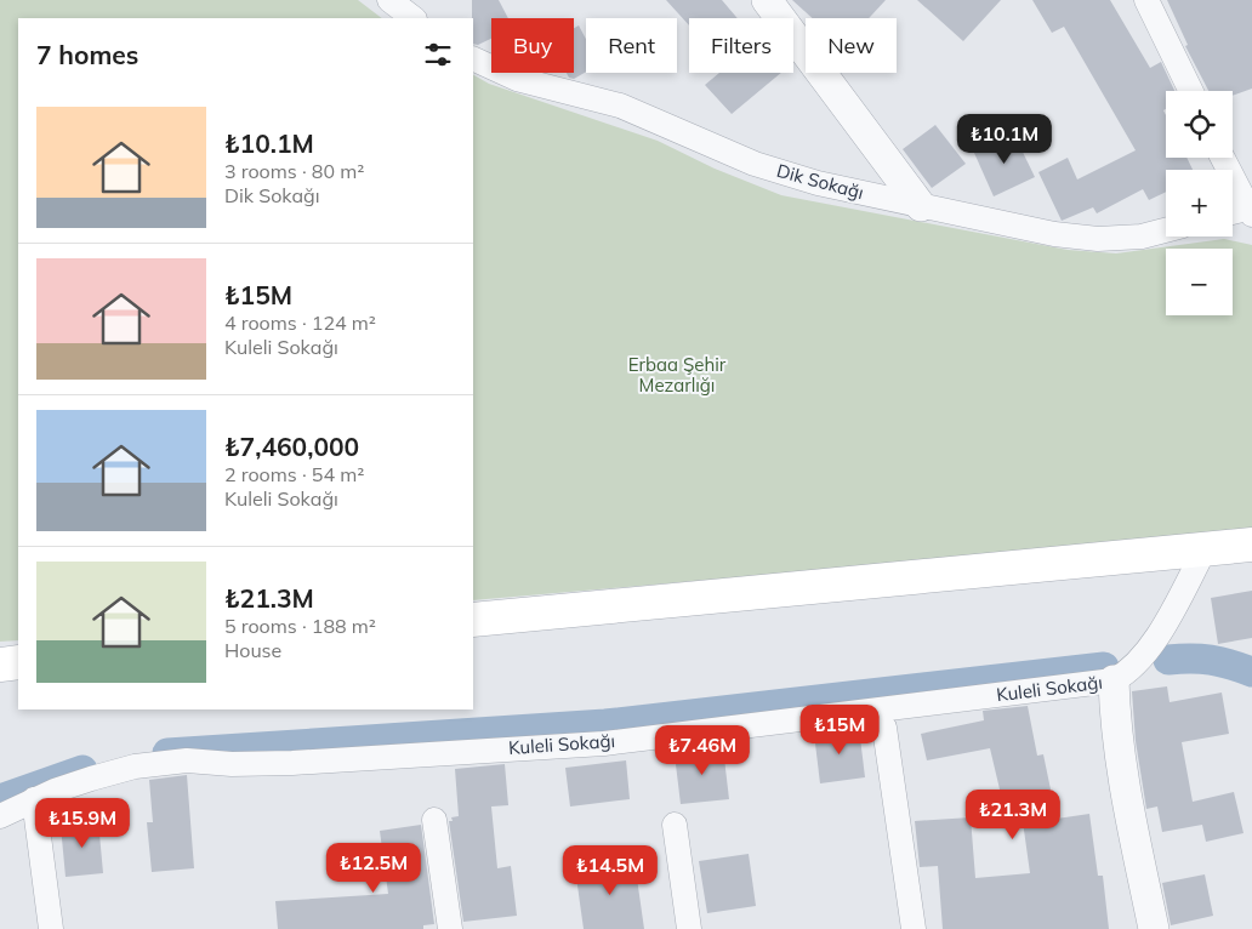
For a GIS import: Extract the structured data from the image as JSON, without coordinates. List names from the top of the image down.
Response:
{
  "streets": {
    "street": ["Dik Sokağı", "Kuleli Sokağı"]
  },
  "parks": ["Erbaa Şehir Mezarlığı"],
  "page": {
    "chip": [
      "Buy",
      "Rent",
      "Filters",
      "New"
    ],
    "heading": "7 homes",
    "map_buttons": ["+", "−"],
    "list": [
      {
        "name": "₺10.1M",
        "note": "3 rooms · 80 m² · Dik Sokağı"
      },
      {
        "name": "₺15M",
        "note": "4 rooms · 124 m² · Kuleli Sokağı"
      },
      {
        "name": "₺7,460,000",
        "note": "2 rooms · 54 m² · Kuleli Sokağı"
      },
      {
        "name": "₺21.3M",
        "note": "5 rooms · 188 m² · House"
      }
    ],
    "price": [
      "₺10.1M",
      "₺15M",
      "₺7.46M",
      "₺21.3M",
      "₺15.9M",
      "₺12.5M",
      "₺14.5M"
    ]
  }
}
